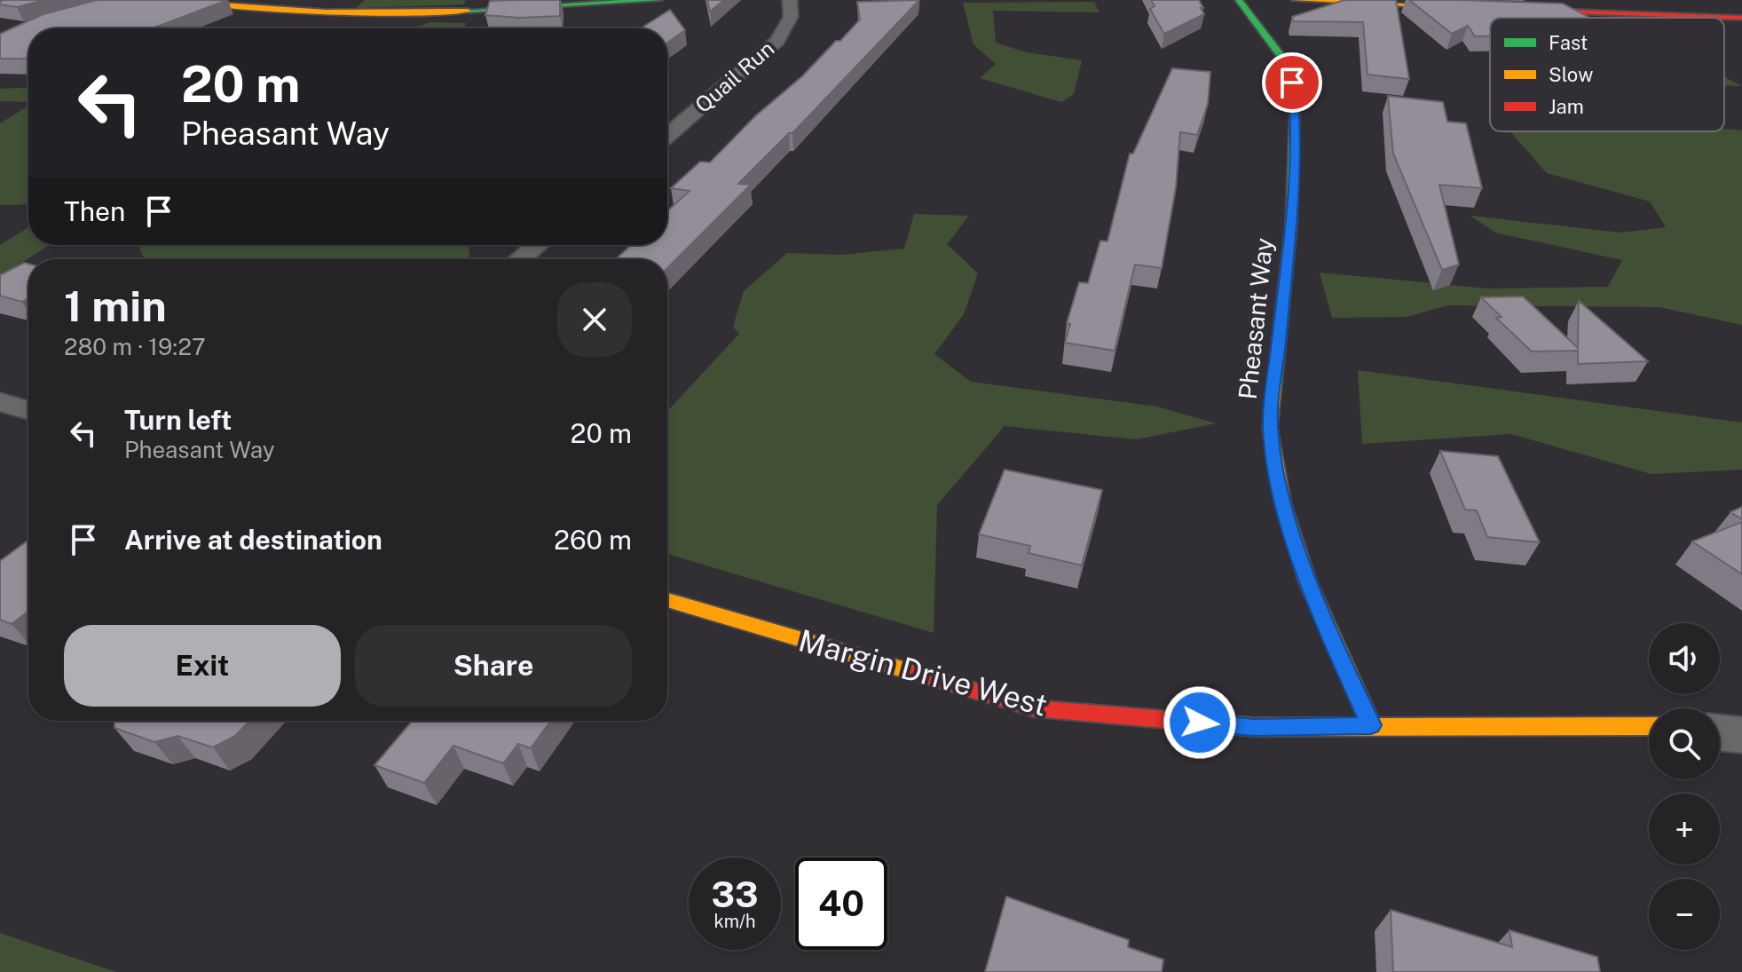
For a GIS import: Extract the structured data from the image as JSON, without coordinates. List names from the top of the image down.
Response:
{
  "streets": {
    "street": ["Quail Run", "Pheasant Way", "Margin Drive West"]
  },
  "crossings": [
    ["Pheasant Way", "Margin Drive West"]
  ],
  "legend": ["Fast", "Slow", "Jam"],
  "page": {
    "turn": ["20 m", "Pheasant Way"],
    "then": "Then",
    "heading": ["1 min", "280 m · 19:27"],
    "list": [
      {
        "name": "Turn left",
        "note": "Pheasant Way",
        "value": "20 m"
      },
      {
        "name": "Arrive at destination",
        "value": "260 m"
      }
    ],
    "buttons": ["Exit", "Share"],
    "map_buttons": ["+", "−"],
    "speed": "33 km/h",
    "limit": "40"
  }
}
